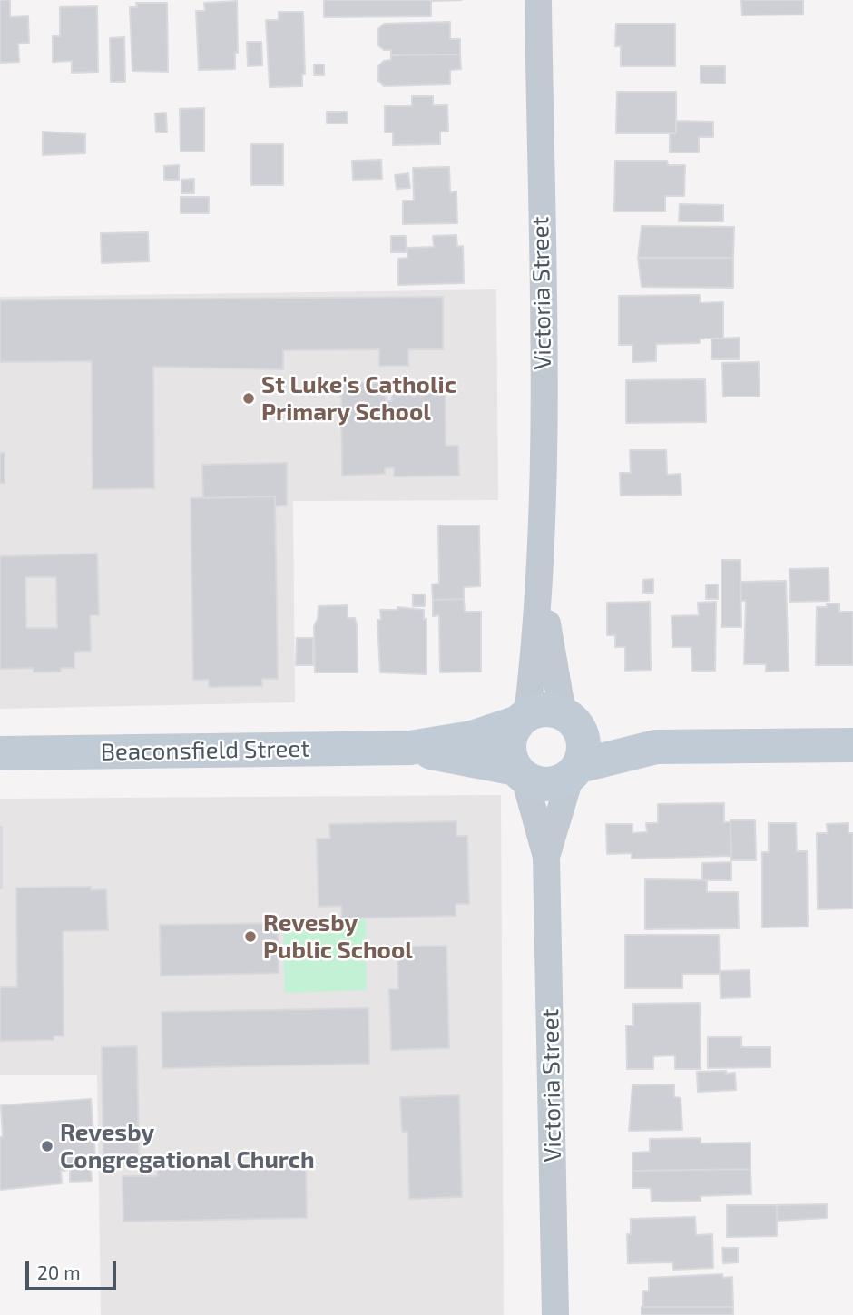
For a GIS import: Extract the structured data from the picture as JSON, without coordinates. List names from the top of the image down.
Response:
{
  "streets": {
    "main road": ["Beaconsfield Street"],
    "street": ["Victoria Street"]
  },
  "crossings": [
    ["Victoria Street", "Beaconsfield Street"]
  ],
  "places": ["St Luke's Catholic Primary School", "Revesby Public School", "Revesby Congregational Church"],
  "scale_bar": "20 m"
}
